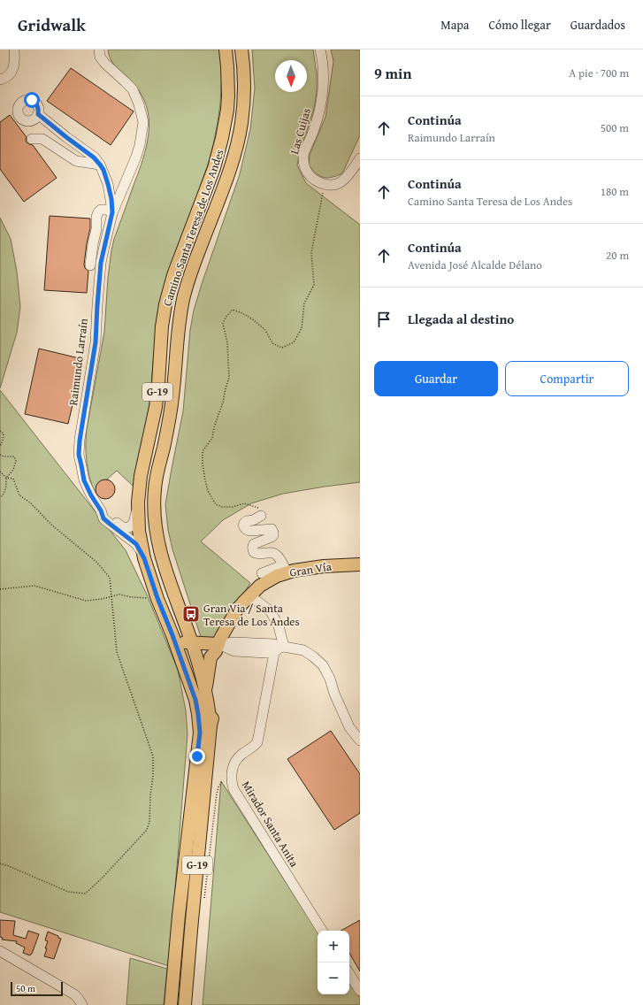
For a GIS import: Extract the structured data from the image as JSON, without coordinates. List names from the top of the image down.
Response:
{
  "streets": {
    "main road": ["Camino Santa Teresa de Los Andes", "G-19", "Gran Vía"],
    "street": ["Las Cuijas", "Raimundo Larraín", "Mirador Santa Anita"]
  },
  "crossings": [
    ["Camino Santa Teresa de Los Andes", "Raimundo Larraín"],
    ["Camino Santa Teresa de Los Andes", "G-19"],
    ["Camino Santa Teresa de Los Andes", "Gran Vía"],
    ["G-19", "Gran Vía"]
  ],
  "places": {
    "bus stop": ["Gran Via / Santa Teresa de Los Andes"]
  },
  "scale_bar": "50 m",
  "north": "bottom",
  "page": {
    "header": "Gridwalk",
    "nav": ["Mapa", "Cómo llegar", "Guardados"],
    "heading": ["9 min", "A pie · 700 m"],
    "list": [
      ["Continúa", "Raimundo Larraín", "500 m"],
      ["Continúa", "Camino Santa Teresa de Los Andes", "180 m"],
      ["Continúa", "Avenida José Alcalde Délano", "20 m"],
      "Llegada al destino"
    ],
    "buttons": ["Guardar", "Compartir"],
    "map_buttons": ["+", "−"],
    "scale": "50 m"
  }
}
